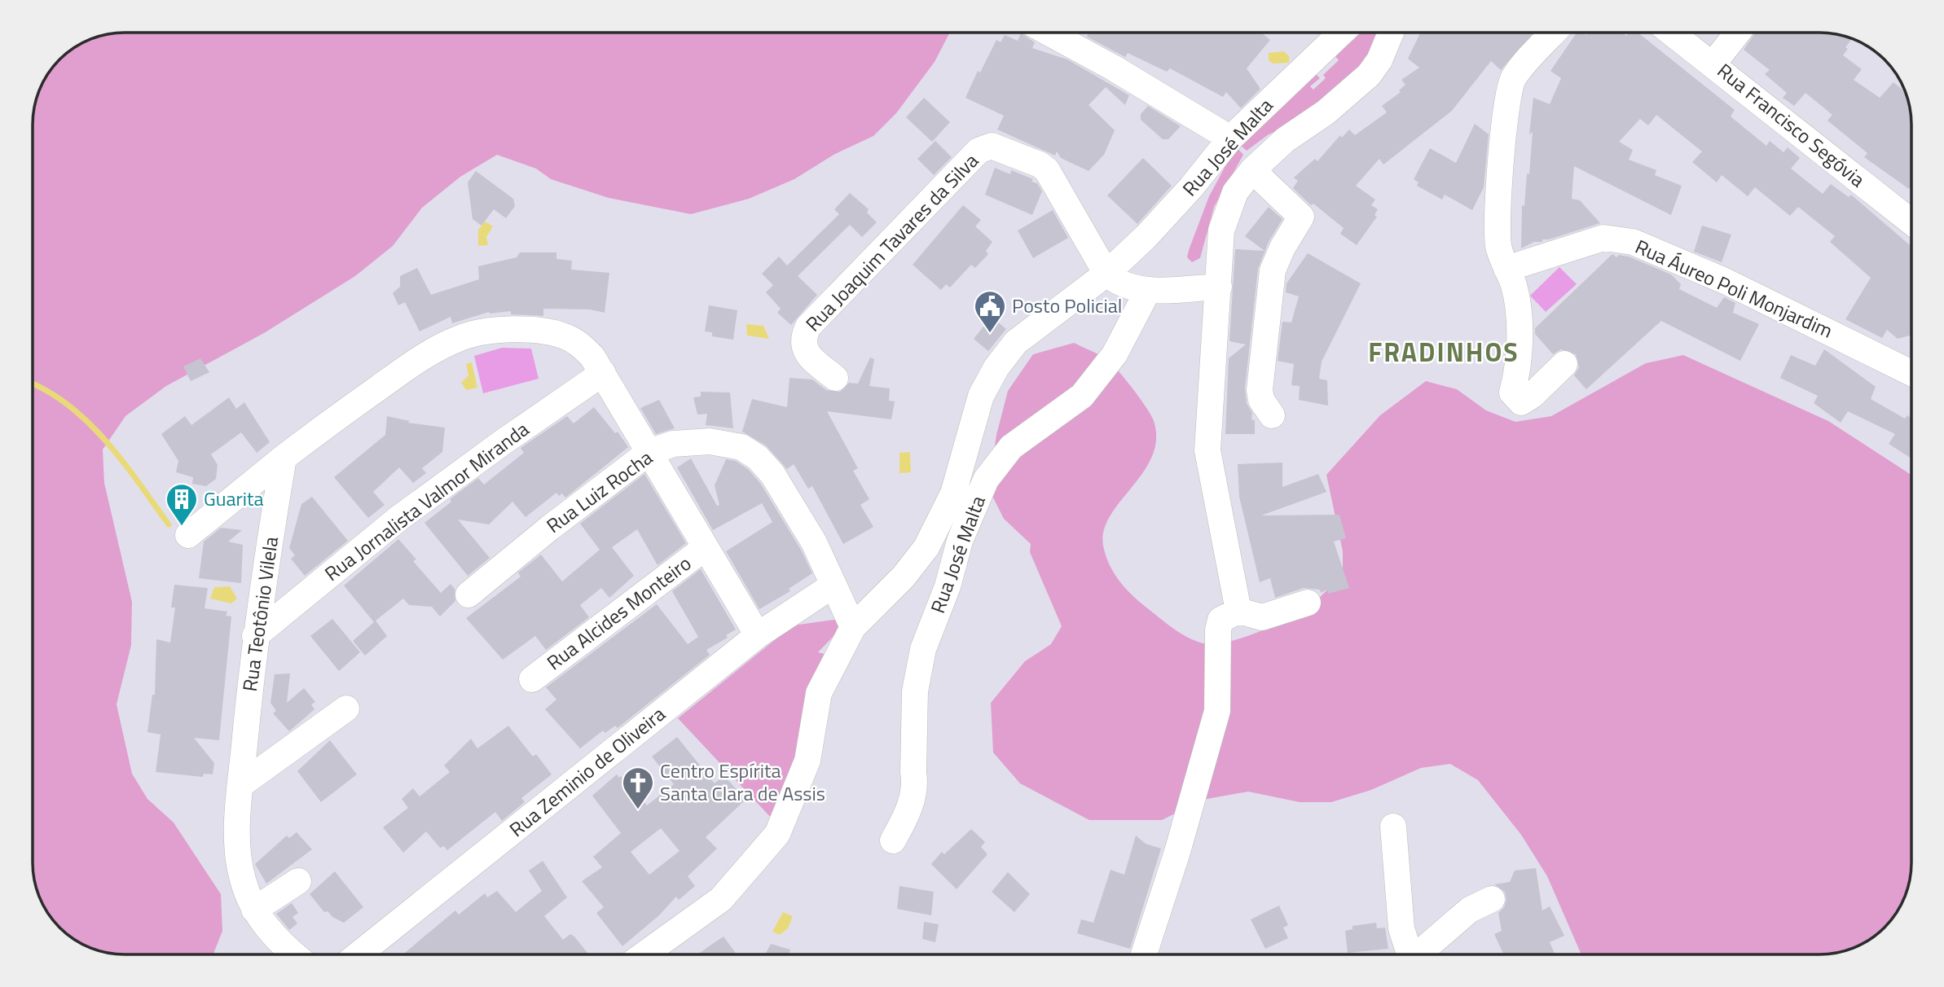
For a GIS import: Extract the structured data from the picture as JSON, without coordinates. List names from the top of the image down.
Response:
{
  "streets": {
    "street": [
      "Rua Francisco Segóvia",
      "Rua José Malta",
      "Rua Joaquim Tavares da Silva",
      "Rua Áureo Poli Monjardim",
      "Rua Luiz Rocha",
      "Rua Jornalista Valmor Miranda",
      "Rua Alcides Monteiro",
      "Rua Teotônio Vilela",
      "Rua Zeminio de Oliveira"
    ]
  },
  "crossings": [
    ["Rua José Malta", "Rua Joaquim Tavares da Silva"],
    ["Rua José Malta", "Rua Luiz Rocha"],
    ["Rua Luiz Rocha", "Rua Zeminio de Oliveira"],
    ["Rua Jornalista Valmor Miranda", "Rua Teotônio Vilela"]
  ],
  "districts": ["FRADINHOS"],
  "places": {
    "public building": ["Posto Policial"],
    "building": ["Guarita"],
    "church": ["Centro Espírita Santa Clara de Assis"]
  }
}
